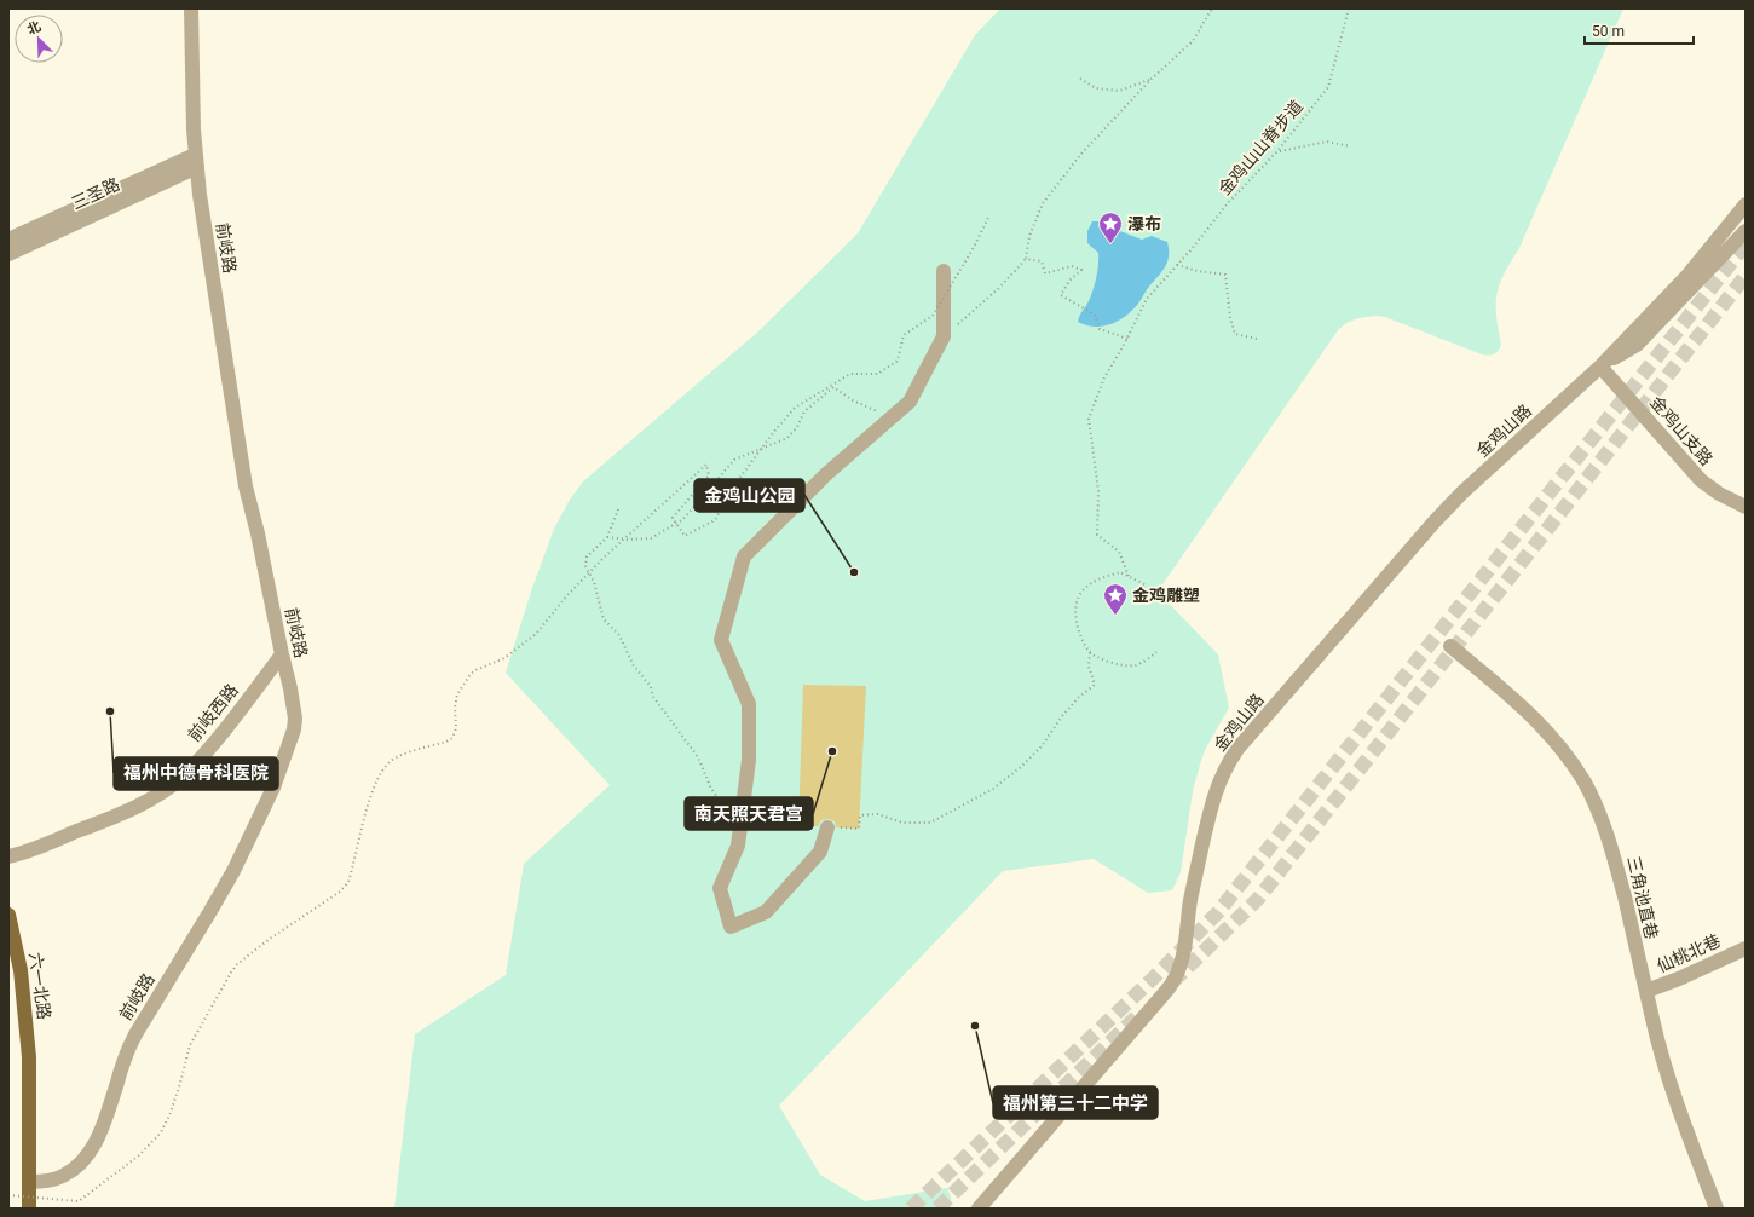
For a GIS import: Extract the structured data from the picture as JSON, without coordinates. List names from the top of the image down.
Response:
{
  "streets": {
    "main road": ["六一北路"],
    "street": [
      "三圣路",
      "前岐路",
      "金鸡山路",
      "金鸡山支路",
      "前岐西路",
      "三角池直巷",
      "仙桃北巷"
    ],
    "path": ["金鸡山山脊步道"]
  },
  "crossings": [
    ["三圣路", "前岐路"],
    ["前岐路", "前岐西路"],
    ["前岐路", "六一北路"],
    ["金鸡山路", "金鸡山支路"],
    ["三角池直巷", "仙桃北巷"]
  ],
  "places": {
    "place": ["瀑布", "金鸡雕塑"],
    "other": [
      "金鸡山公园",
      "福州中德骨科医院",
      "南天照天君宫",
      "福州第三十二中学"
    ]
  },
  "scale_bar": "50 m",
  "north": "top left"
}
